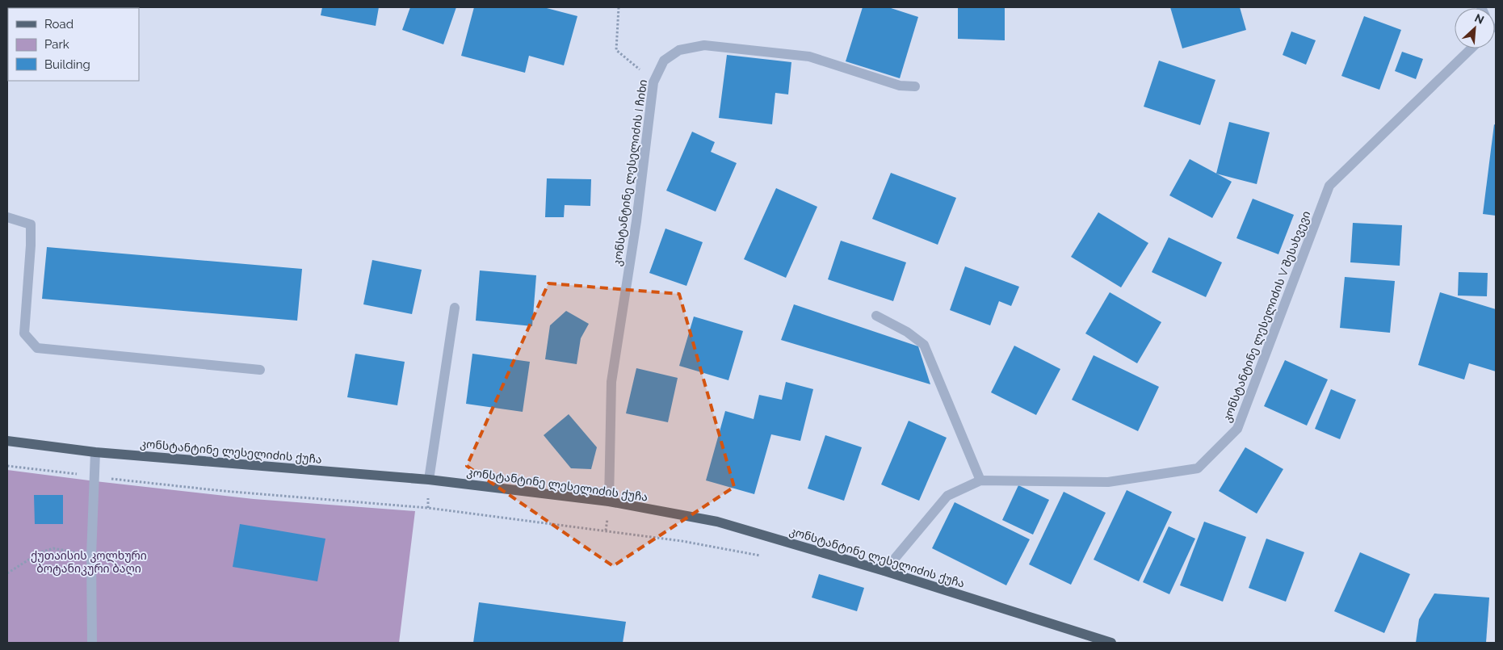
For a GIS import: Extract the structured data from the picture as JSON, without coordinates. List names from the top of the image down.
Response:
{
  "streets": {
    "main road": ["კონსტანტინე ლესელიძის ქუჩა"],
    "street": ["კონსტანტინე ლესელიძის I ჩიხი", "კონსტანტინე ლესელიძის V შესახვევი"]
  },
  "crossings": [
    ["კონსტანტინე ლესელიძის I ჩიხი", "კონსტანტინე ლესელიძის ქუჩა"],
    ["კონსტანტინე ლესელიძის V შესახვევი", "კონსტანტინე ლესელიძის ქუჩა"]
  ],
  "parks": ["ქუთაისის კოლხური ბოტანიკური ბაღი"],
  "legend": ["Road", "Park", "Building"],
  "north": "top right"
}
